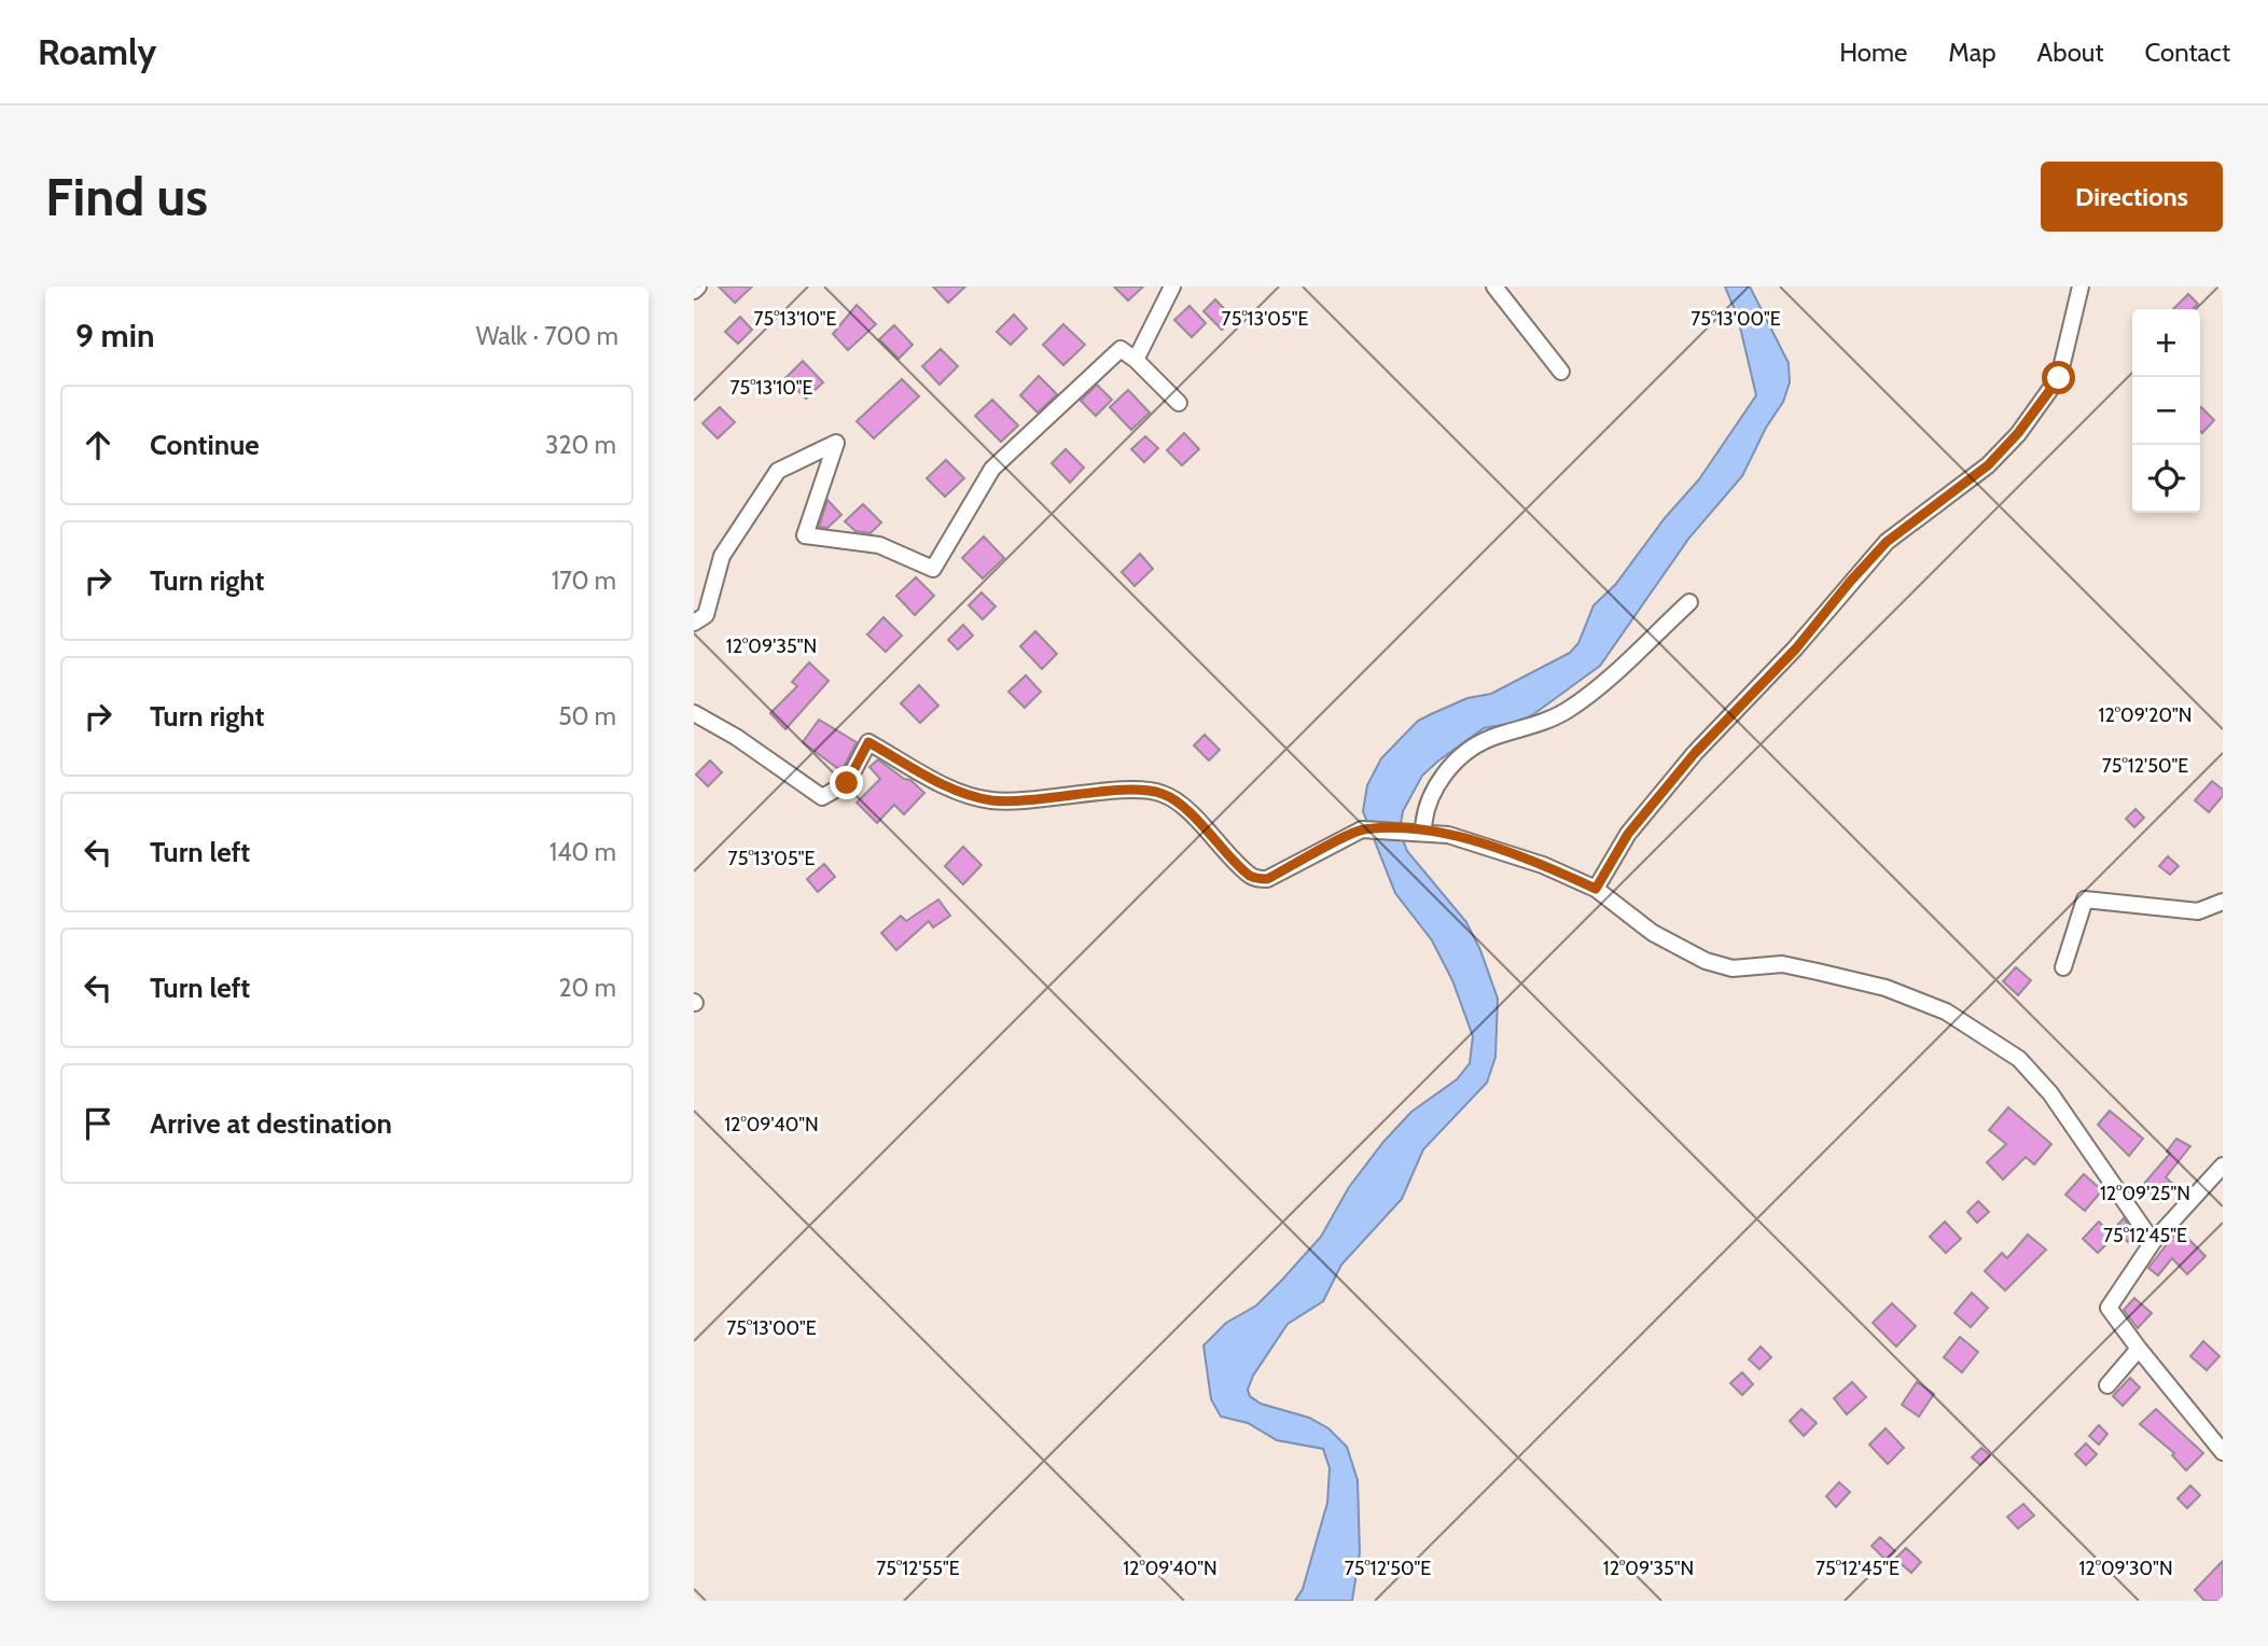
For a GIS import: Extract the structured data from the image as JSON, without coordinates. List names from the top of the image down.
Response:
{
  "page": {
    "header": "Roamly",
    "nav": [
      "Home",
      "Map",
      "About",
      "Contact"
    ],
    "buttons": "Directions",
    "title": "Find us",
    "heading": ["9 min", "Walk · 700 m"],
    "map_buttons": ["+", "−"],
    "list": [
      ["Continue", "320 m"],
      ["Turn right", "170 m"],
      ["Turn right", "50 m"],
      ["Turn left", "140 m"],
      ["Turn left", "20 m"],
      "Arrive at destination"
    ]
  },
  "coordinates": [
    "75°13'10\"E",
    "75°13'05\"E",
    "75°13'00\"E",
    "12°09'35\"N",
    "12°09'20\"N",
    "75°12'50\"E",
    "12°09'40\"N",
    "12°09'25\"N",
    "75°12'45\"E",
    "75°12'55\"E",
    "12°09'30\"N"
  ]
}
